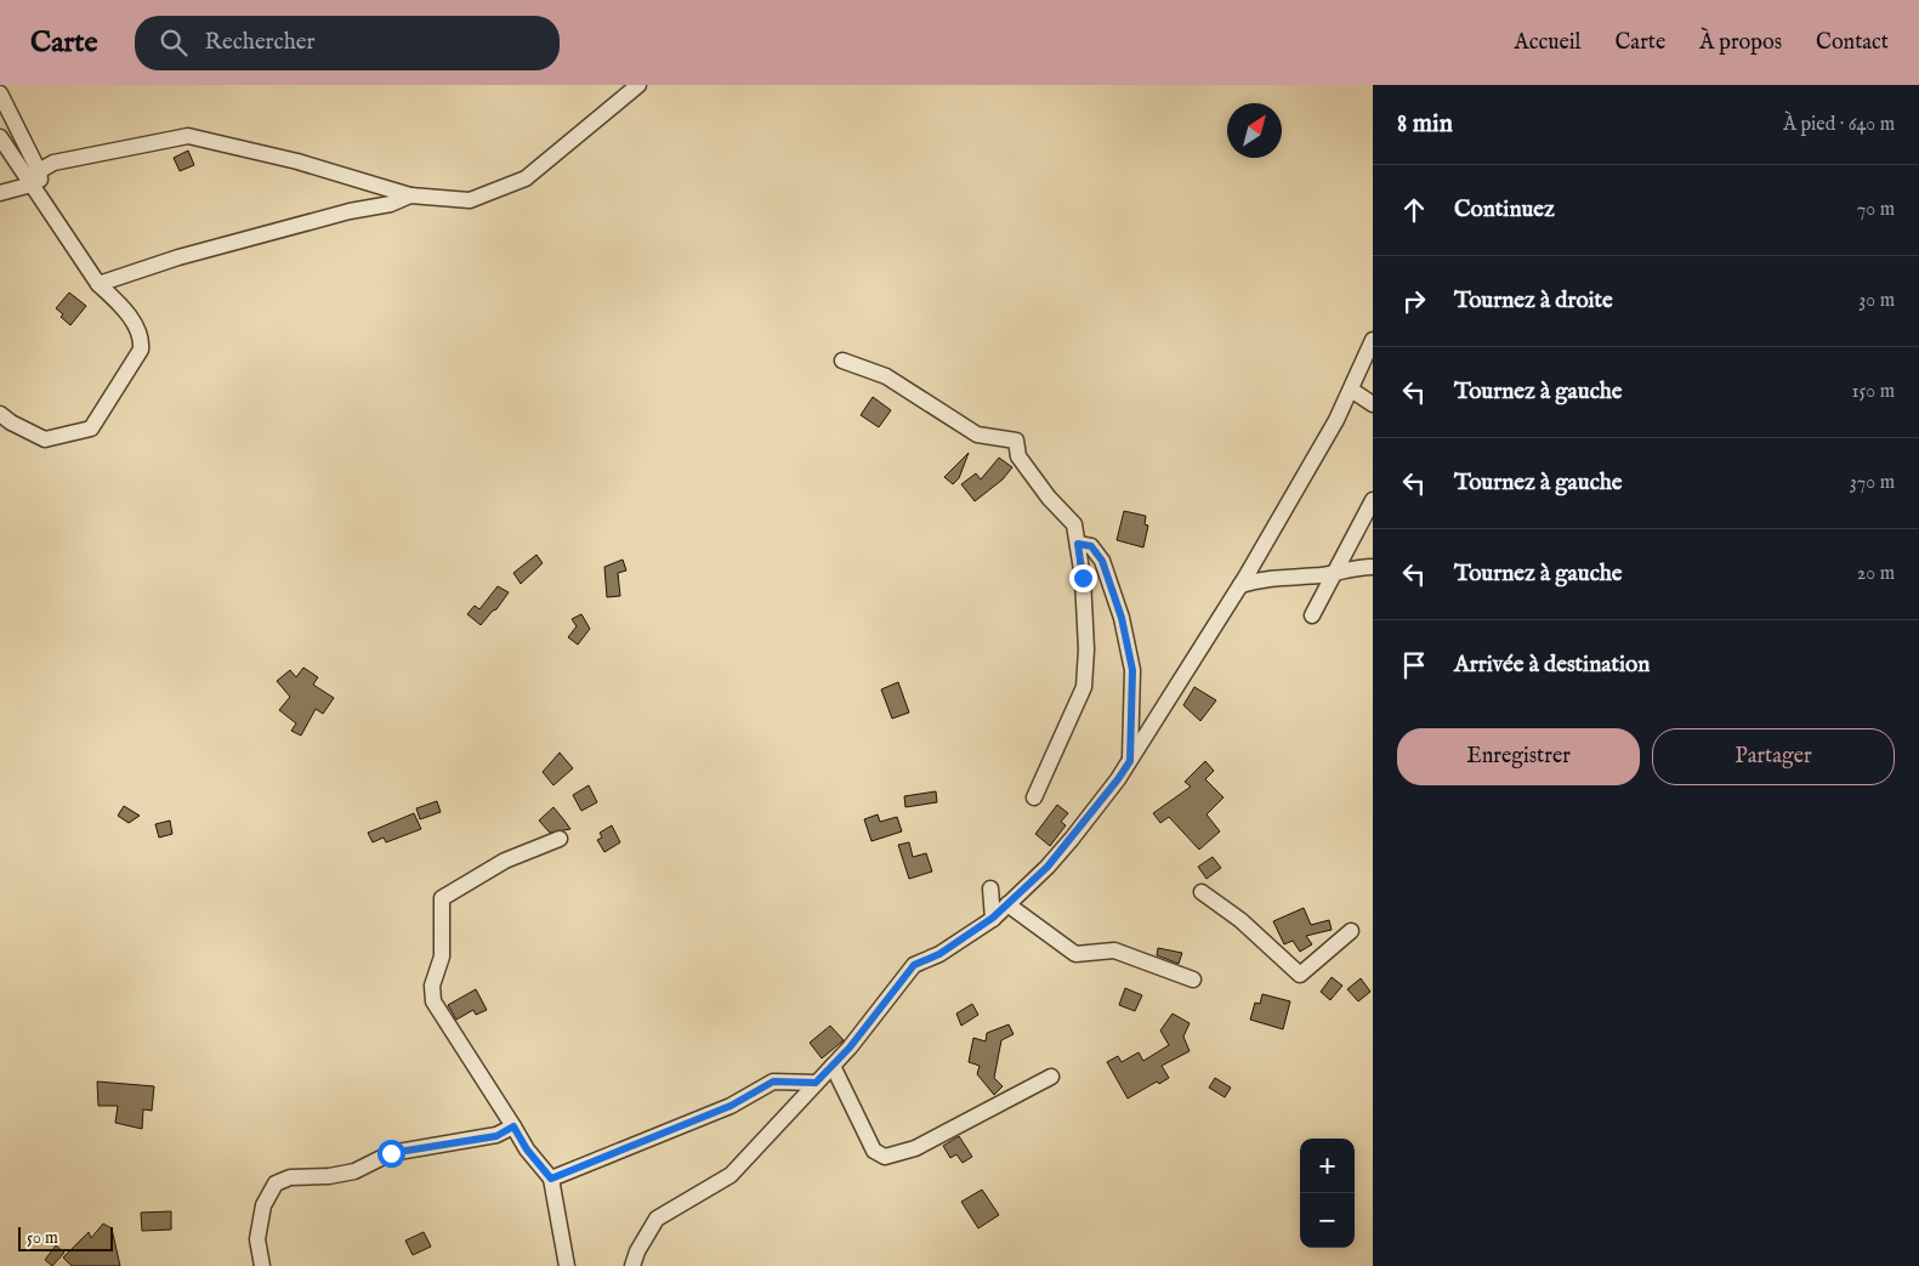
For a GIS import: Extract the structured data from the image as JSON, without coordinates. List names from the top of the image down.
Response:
{
  "scale_bar": "50 m",
  "north": "top right",
  "page": {
    "header": "Carte",
    "search": "Rechercher",
    "nav": [
      "Accueil",
      "Carte",
      "À propos",
      "Contact"
    ],
    "heading": ["8 min", "À pied · 640 m"],
    "list": [
      ["Continuez", "70 m"],
      ["Tournez à droite", "30 m"],
      ["Tournez à gauche", "150 m"],
      ["Tournez à gauche", "370 m"],
      ["Tournez à gauche", "20 m"],
      "Arrivée à destination"
    ],
    "buttons": ["Enregistrer", "Partager"],
    "map_buttons": ["+", "−"],
    "scale": "50 m"
  }
}
